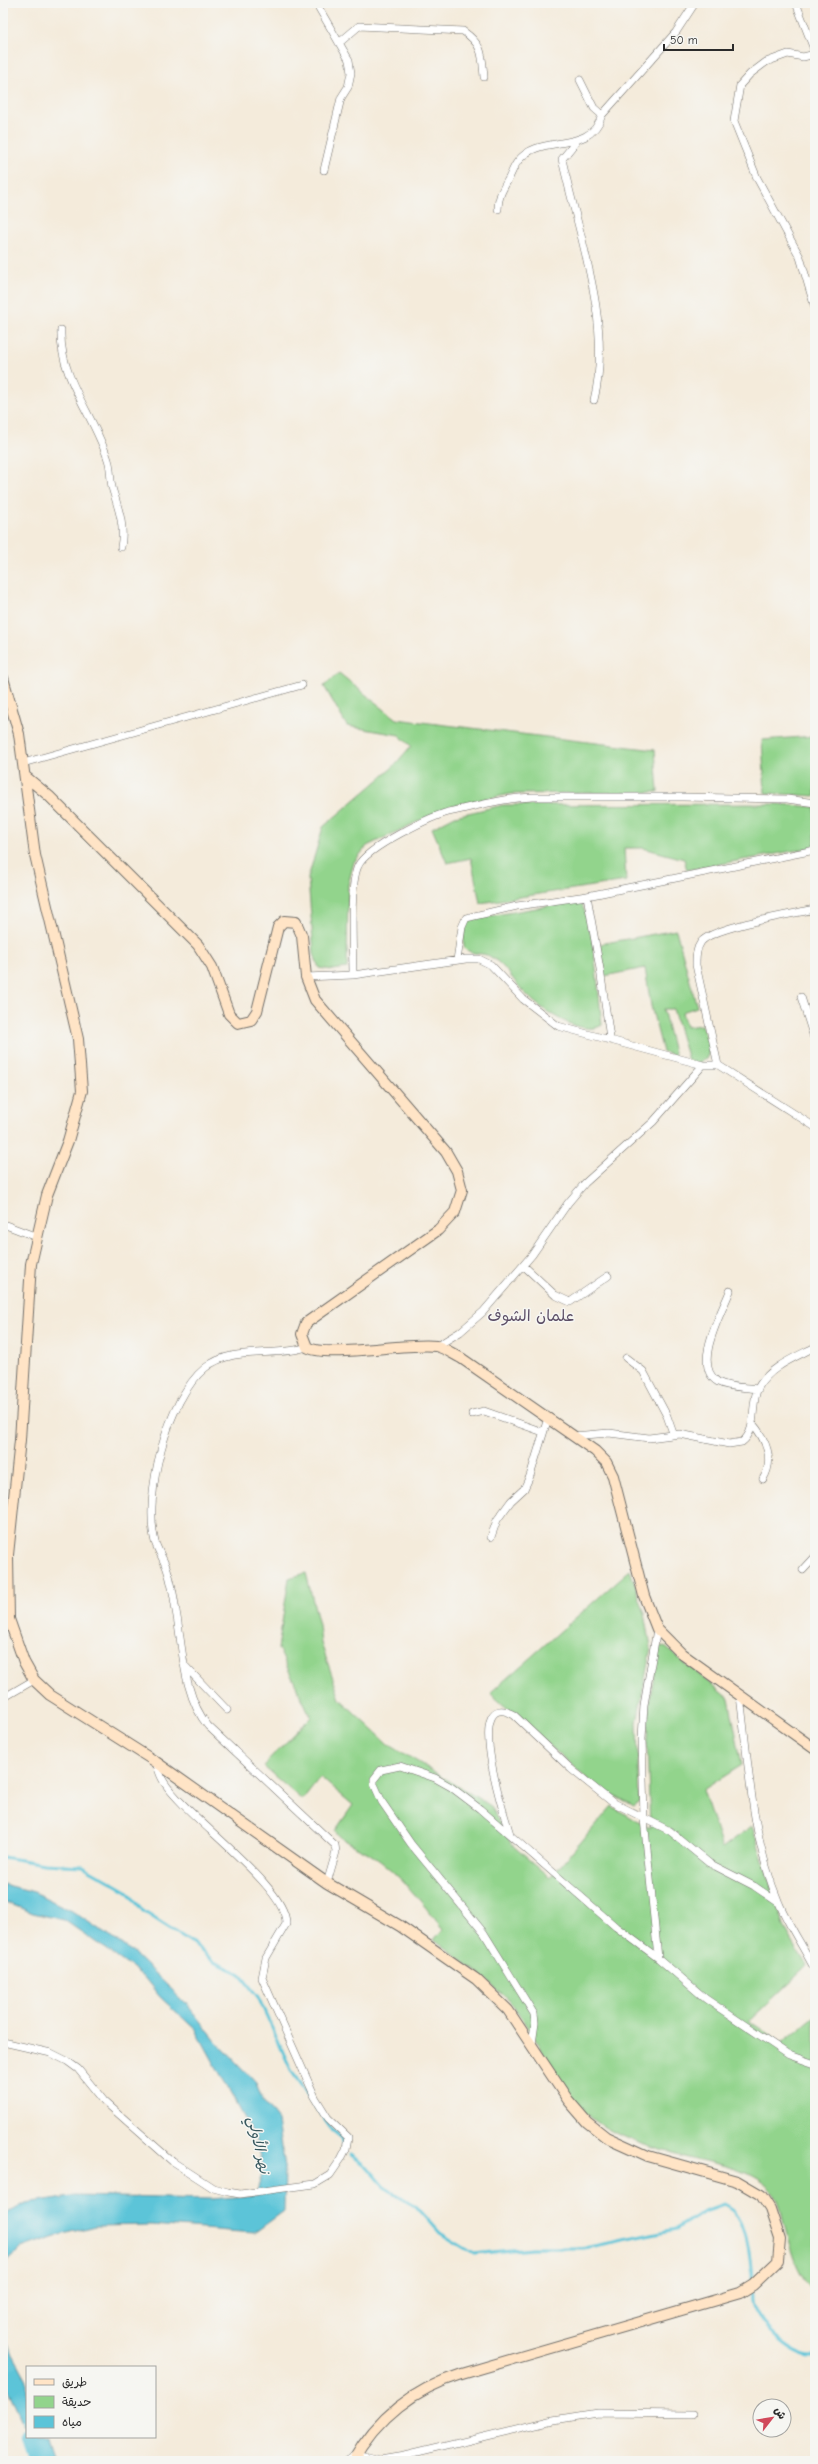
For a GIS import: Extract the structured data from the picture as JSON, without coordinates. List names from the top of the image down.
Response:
{
  "districts": ["علمان الشوف"],
  "water": ["نهر الأولي"],
  "legend": ["طريق", "حديقة", "مياه"],
  "scale_bar": "50 m",
  "north": "top right"
}
